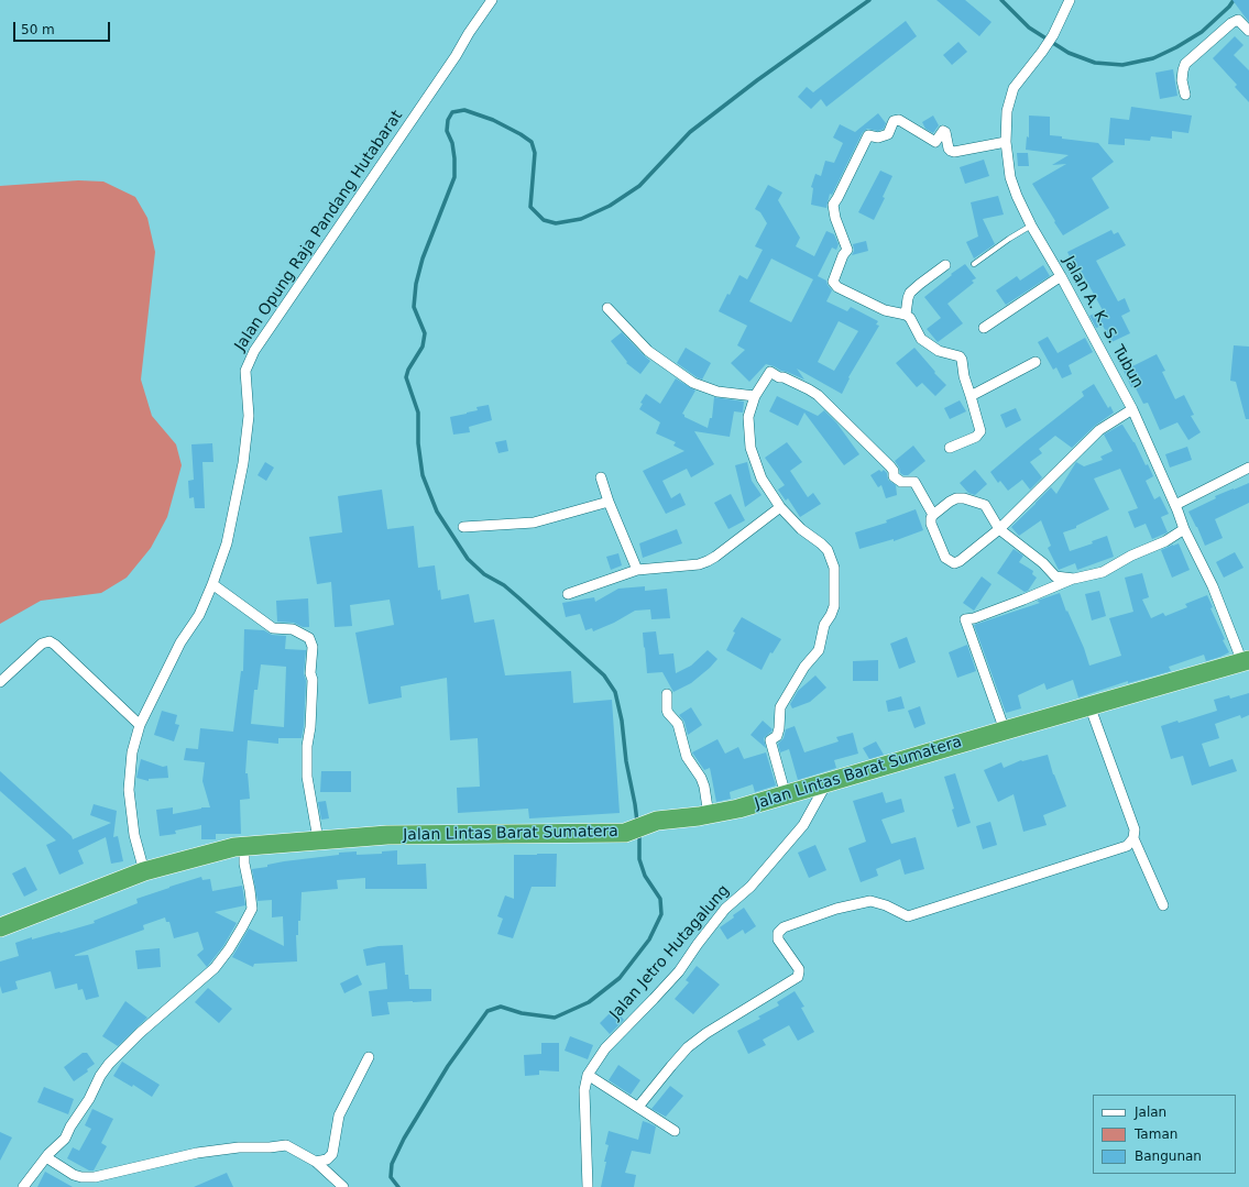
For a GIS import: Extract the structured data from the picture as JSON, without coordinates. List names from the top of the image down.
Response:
{
  "streets": {
    "highway": ["Jalan Lintas Barat Sumatera"],
    "street": ["Jalan Opung Raja Pandang Hutabarat", "Jalan A. K. S. Tubun", "Jalan Jetro Hutagalung"]
  },
  "crossings": [
    ["Jalan Opung Raja Pandang Hutabarat", "Jalan Lintas Barat Sumatera"],
    ["Jalan A. K. S. Tubun", "Jalan Lintas Barat Sumatera"],
    ["Jalan Lintas Barat Sumatera", "Jalan Jetro Hutagalung"]
  ],
  "legend": ["Jalan", "Taman", "Bangunan"],
  "scale_bar": "50 m"
}
